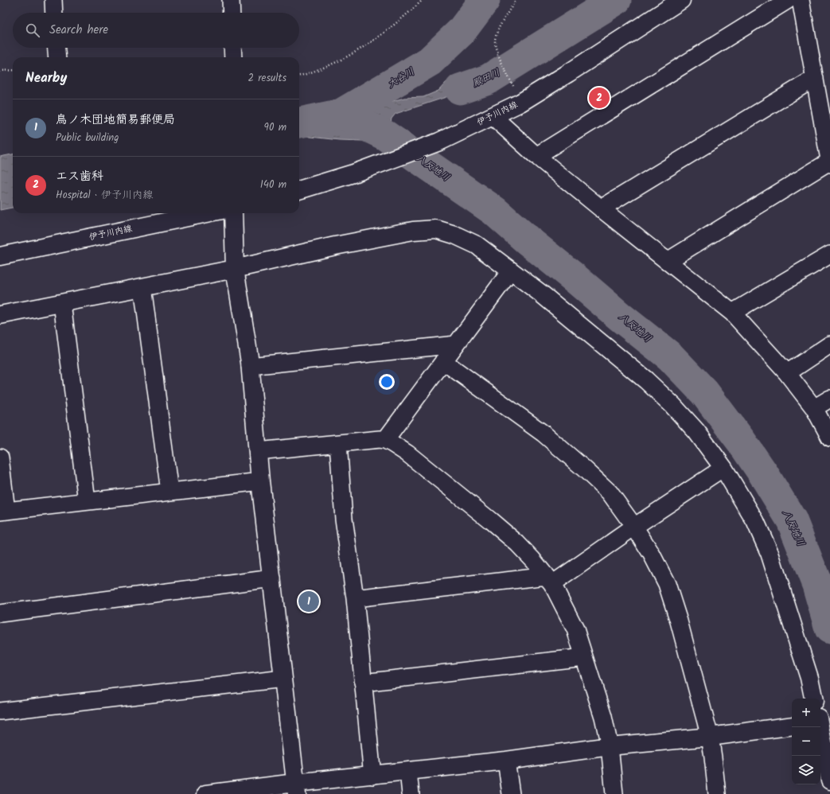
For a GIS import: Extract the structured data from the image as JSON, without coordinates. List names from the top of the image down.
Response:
{
  "streets": {
    "street": ["伊予川内線"]
  },
  "water": ["大谷川", "殿田川", "八反地川"],
  "page": {
    "search": "Search here",
    "heading": ["Nearby", "2 results"],
    "pins": ["2", "1"],
    "list": [
      {
        "mark": "1",
        "name": "鳥ノ木団地簡易郵便局",
        "note": "Public building",
        "value": "90 m"
      },
      {
        "mark": "2",
        "name": "エス歯科",
        "note": "Hospital · 伊予川内線",
        "value": "140 m"
      }
    ],
    "map_buttons": ["+", "−"]
  }
}
